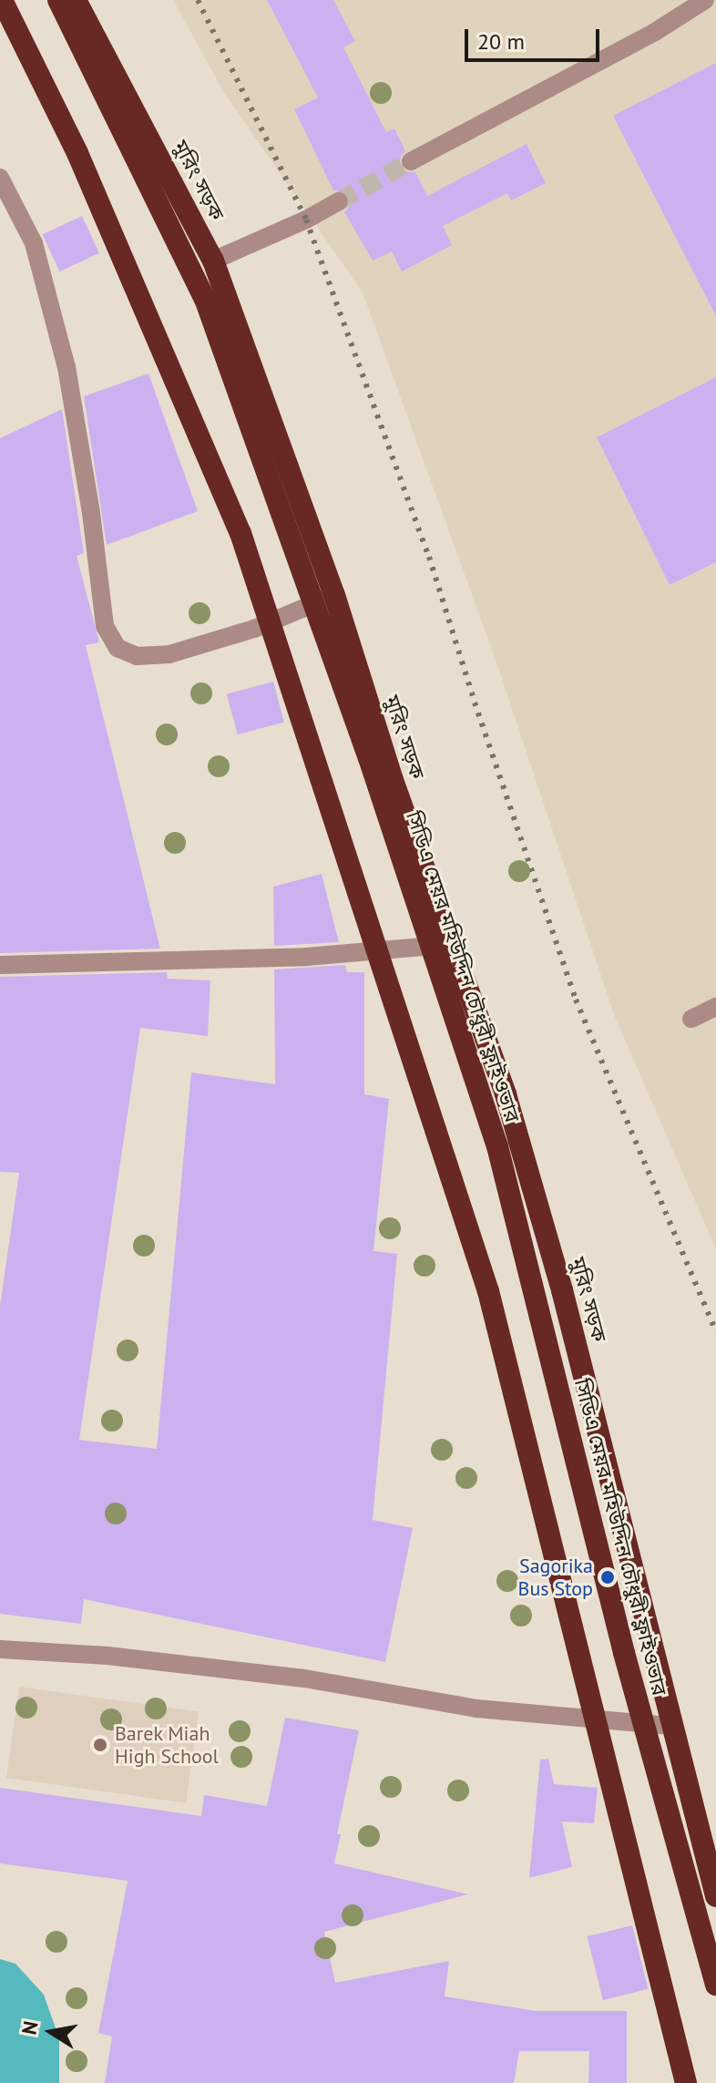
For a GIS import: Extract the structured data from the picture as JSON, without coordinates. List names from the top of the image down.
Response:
{
  "streets": {
    "highway": ["মুরিং সড়ক", "সিডিএ মেয়র মহিউদ্দিন চৌধুরী ফ্লাইওভার"]
  },
  "places": ["Sagorika Bus Stop", "Barek Miah High School"],
  "scale_bar": "20 m",
  "north": "left"
}
